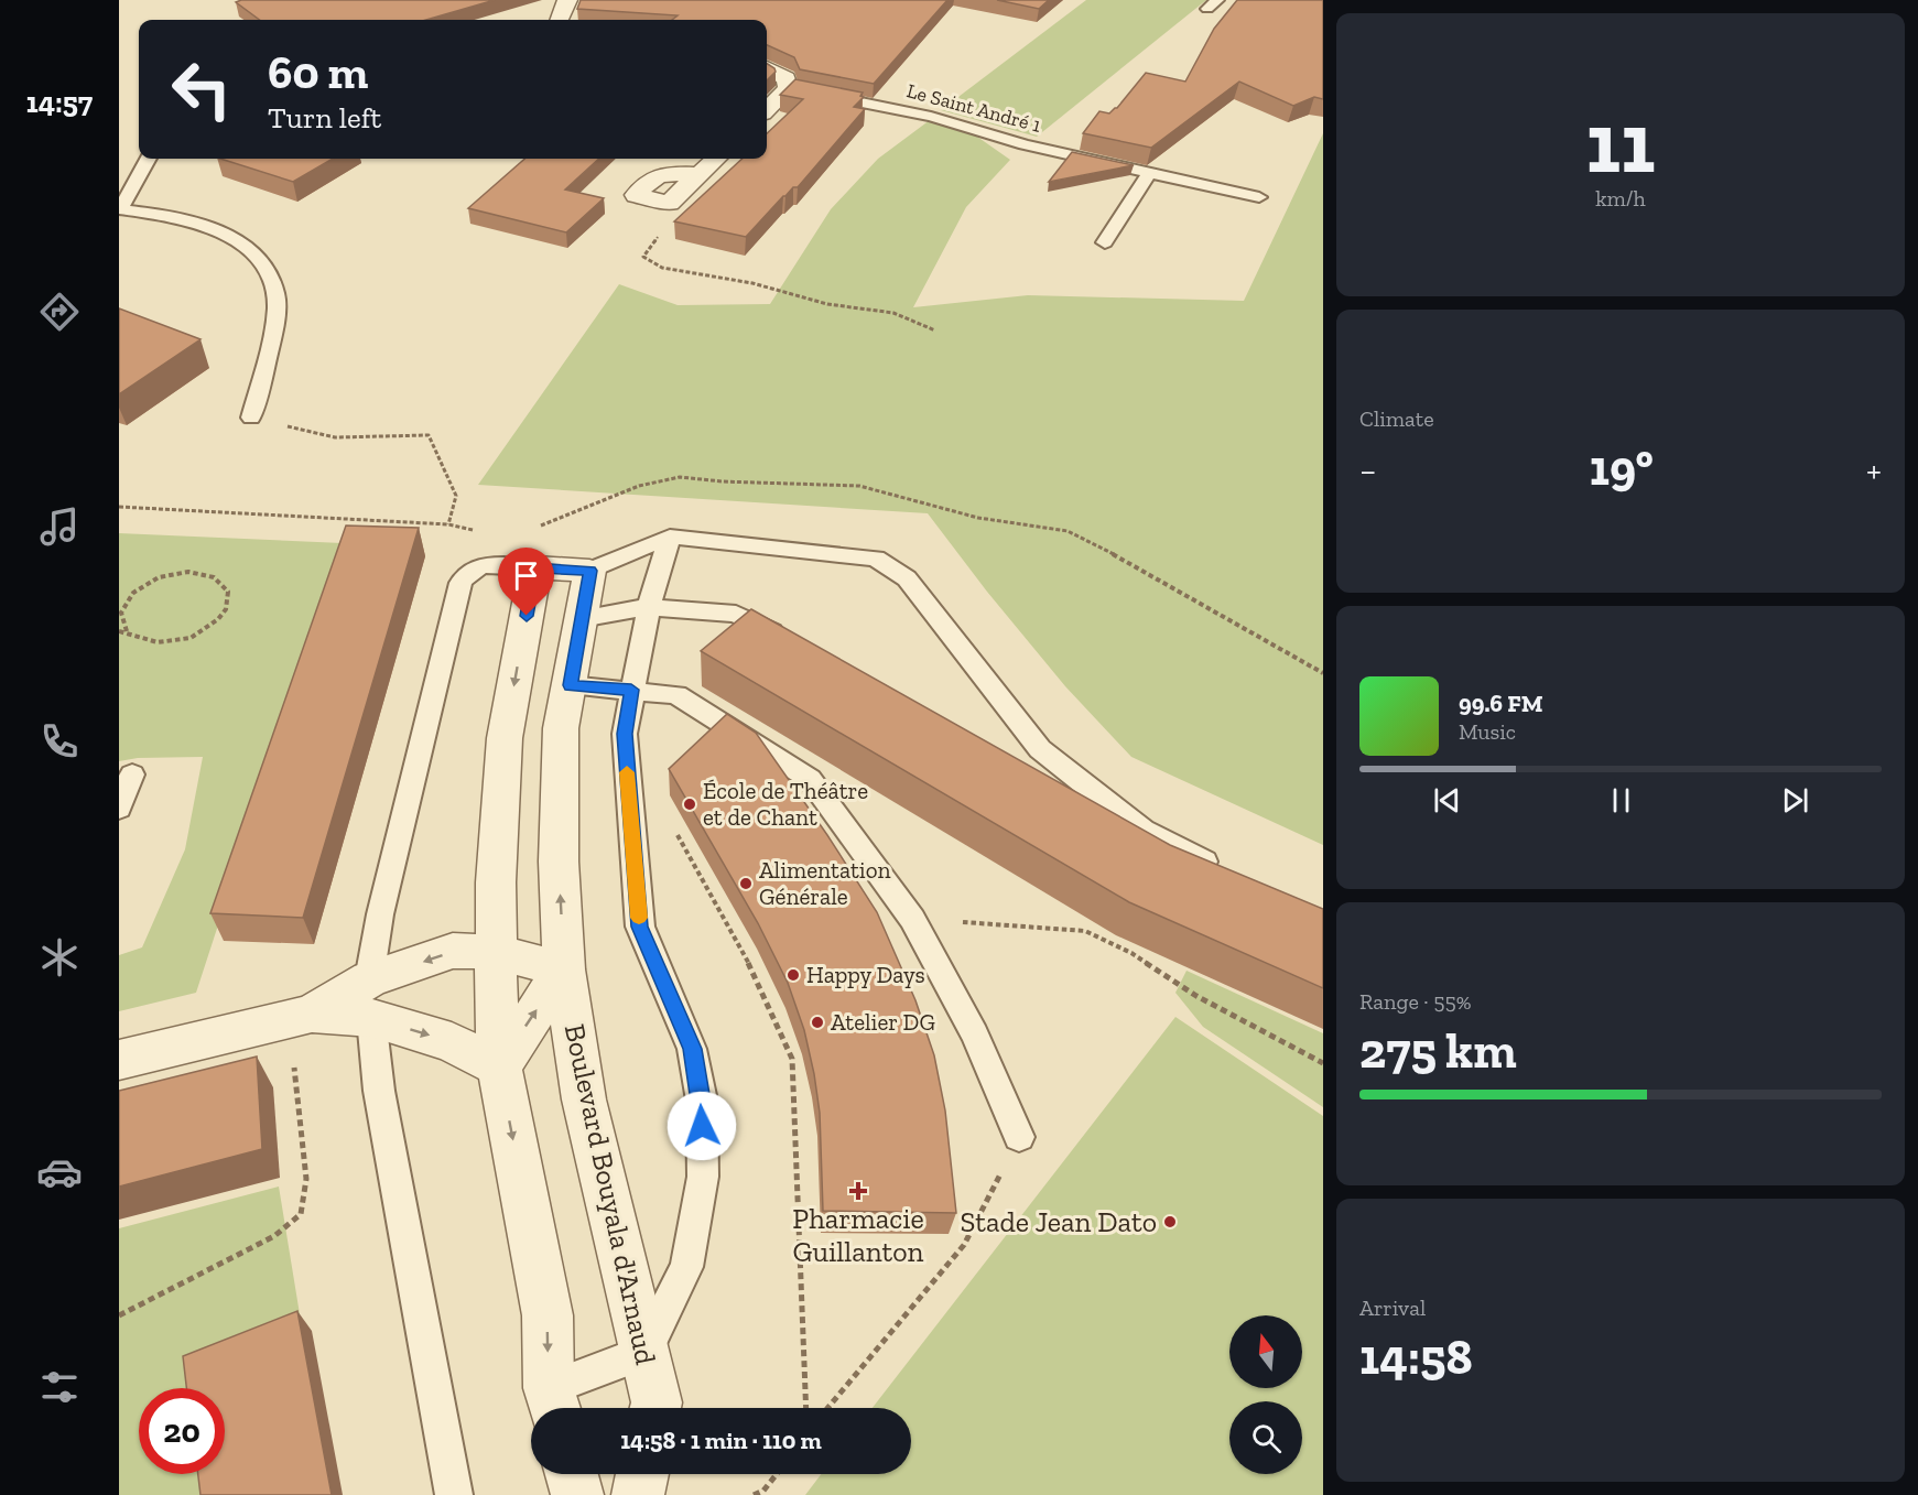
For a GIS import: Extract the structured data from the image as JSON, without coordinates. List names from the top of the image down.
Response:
{
  "streets": {
    "street": ["Boulevard Bouyala d'Arnaud"],
    "lane": ["Le Saint André 1"]
  },
  "places": {
    "other": [
      "École de Théâtre et de Chant",
      "Alimentation Générale",
      "Happy Days",
      "Atelier DG",
      "Stade Jean Dato"
    ],
    "health": ["Pharmacie Guillanton"]
  },
  "north": "top",
  "page": {
    "tabs": "14:57",
    "tile": [
      ["11", "km/h"],
      "Climate",
      ["Range · 55%", "275 km"],
      ["Arrival", "14:58"]
    ],
    "turn": ["60 m", "Turn left"],
    "heat": ["−", "19°", "+"],
    "song": ["99.6 FM", "Music"],
    "limit": "20",
    "trip": "14:58 · 1 min · 110 m"
  }
}
